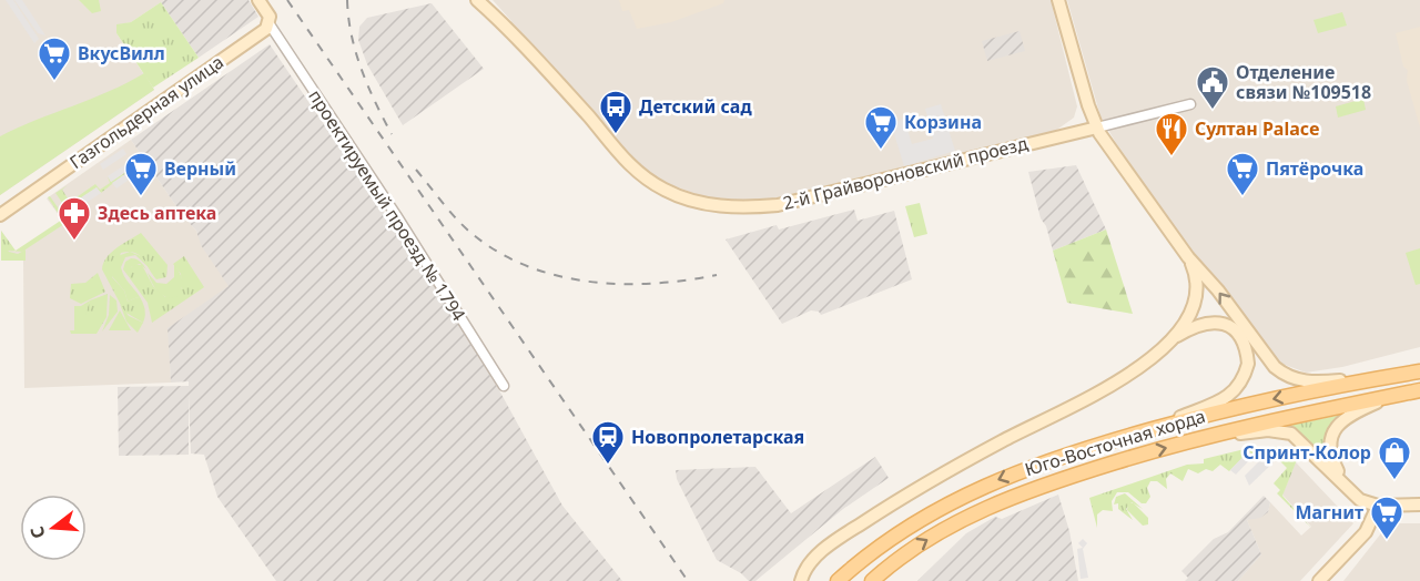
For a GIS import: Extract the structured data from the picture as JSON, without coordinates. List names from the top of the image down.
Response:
{
  "streets": {
    "main road": ["Газгольдерная улица", "2-й Грайвороновский проезд", "Юго-Восточная хорда"],
    "street": ["проектируемый проезд № 1794"]
  },
  "crossings": [
    ["Газгольдерная улица", "проектируемый проезд № 1794"]
  ],
  "places": {
    "supermarket": [
      "ВкусВилл",
      "Корзина",
      "Верный",
      "Пятёрочка",
      "Магнит"
    ],
    "public building": ["Отделение связи №109518"],
    "bus stop": ["Детский сад"],
    "restaurant": ["Султан Palace"],
    "pharmacy": ["Здесь аптека"],
    "station": ["Новопролетарская"],
    "shop": ["Спринт-Колор"]
  },
  "north": "left"
}
